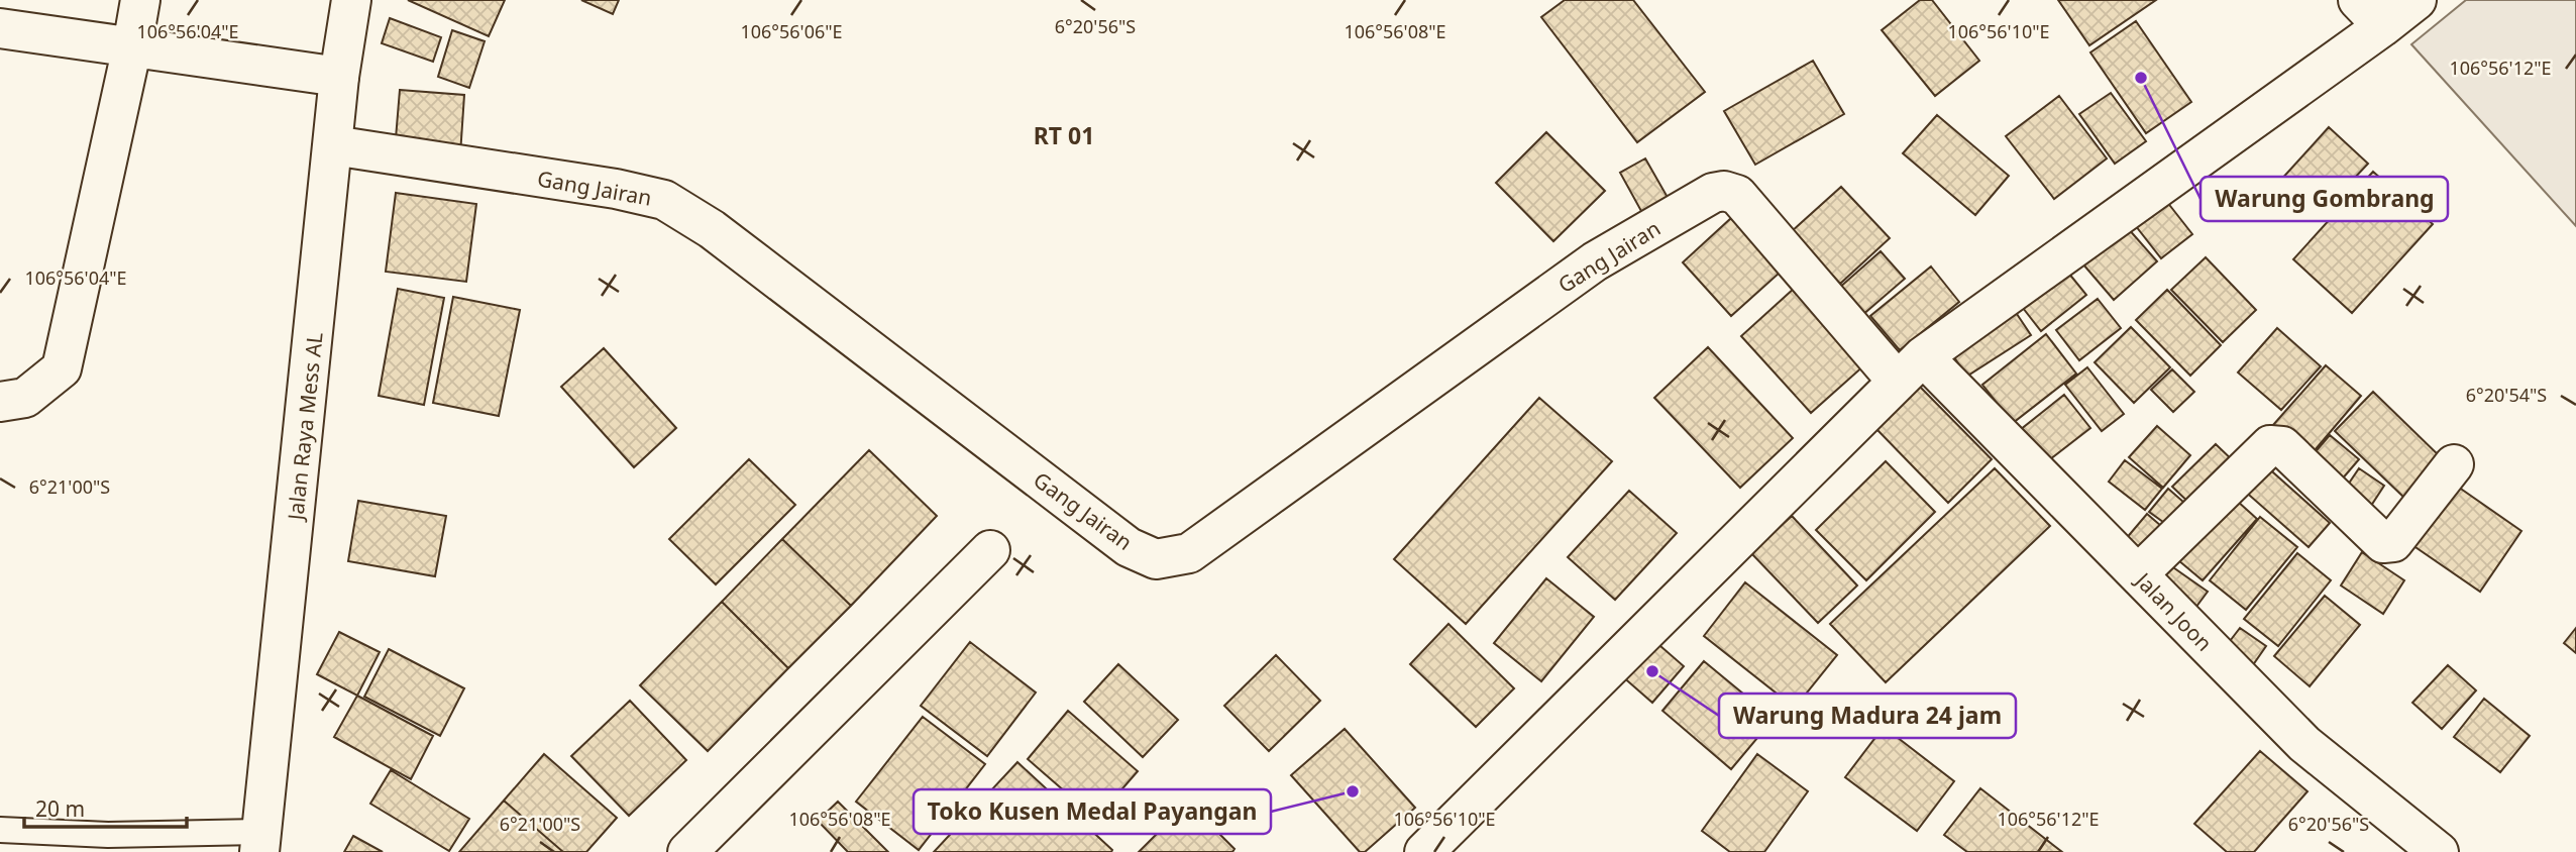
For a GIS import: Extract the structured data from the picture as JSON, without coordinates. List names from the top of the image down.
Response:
{
  "streets": {
    "street": ["Gang Jairan", "Jalan Raya Mess AL", "Jalan Joon"]
  },
  "crossings": [
    ["Gang Jairan", "Jalan Raya Mess AL"],
    ["Gang Jairan", "Jalan Joon"]
  ],
  "districts": ["RT 01"],
  "places": ["Warung Gombrang", "Warung Madura 24 jam", "Toko Kusen Medal Payangan"],
  "scale_bar": "20 m",
  "coordinates": [
    "6°20'56\"S",
    "106°56'04\"E",
    "106°56'06\"E",
    "106°56'08\"E",
    "106°56'10\"E",
    "106°56'12\"E",
    "6°20'54\"S",
    "6°21'00\"S"
  ]
}
